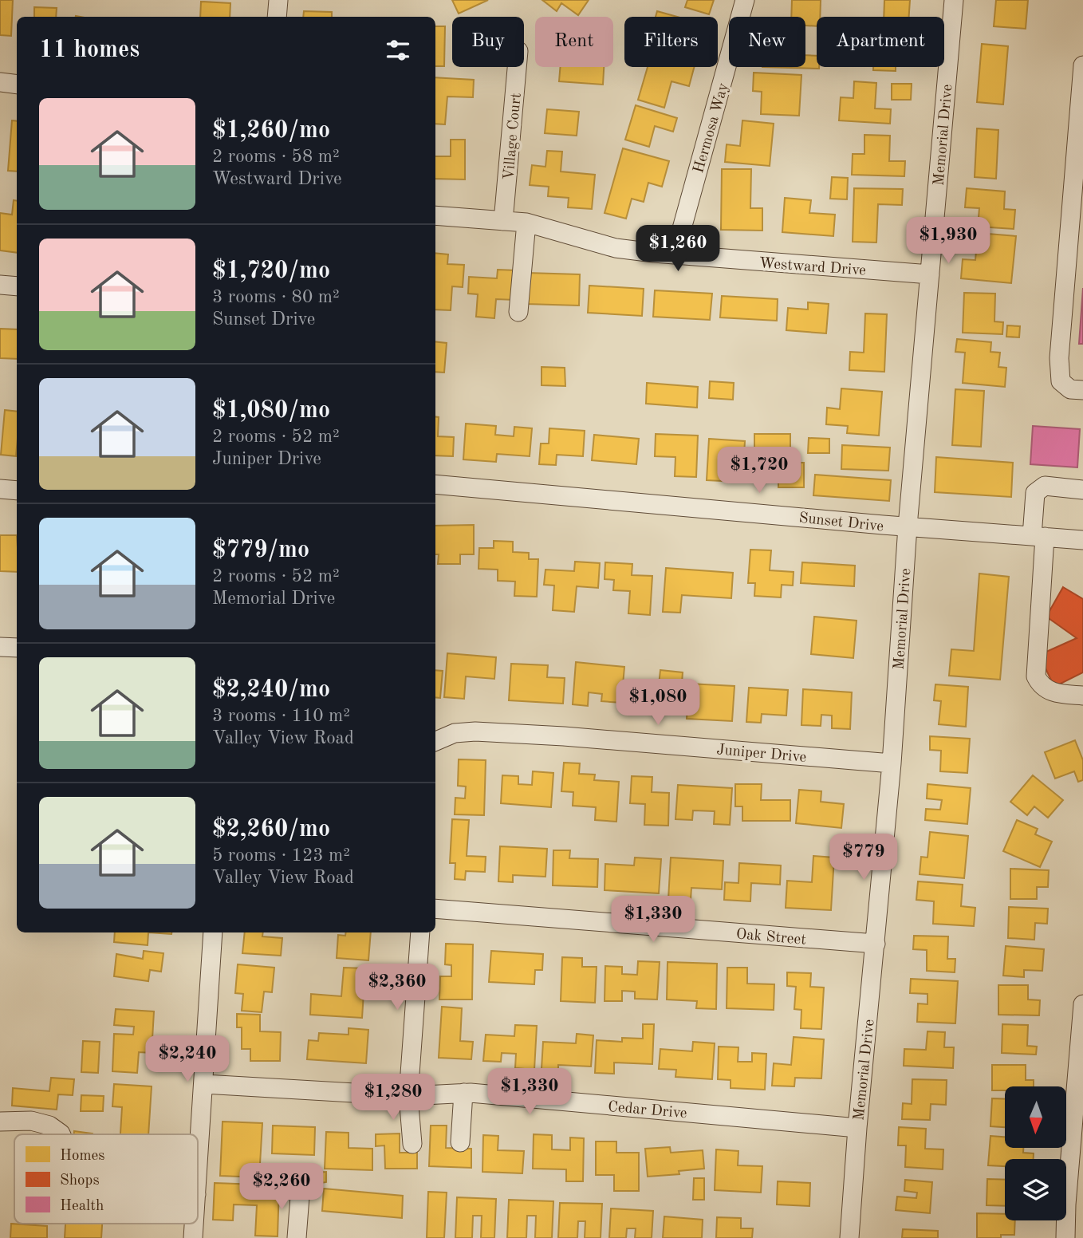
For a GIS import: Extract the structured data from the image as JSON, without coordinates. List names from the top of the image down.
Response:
{
  "streets": {
    "street": [
      "Hermosa Way",
      "Memorial Drive",
      "Village Court",
      "Westward Drive",
      "Sunset Drive",
      "Juniper Drive",
      "Oak Street",
      "Cedar Drive"
    ]
  },
  "crossings": [
    ["Hermosa Way", "Westward Drive"],
    ["Memorial Drive", "Westward Drive"],
    ["Memorial Drive", "Sunset Drive"],
    ["Memorial Drive", "Juniper Drive"],
    ["Memorial Drive", "Oak Street"],
    ["Memorial Drive", "Cedar Drive"],
    ["Village Court", "Westward Drive"]
  ],
  "legend": ["Homes", "Shops", "Health"],
  "north": "bottom",
  "page": {
    "chip": [
      "Buy",
      "Rent",
      "Filters",
      "New",
      "Apartment"
    ],
    "heading": "11 homes",
    "list": [
      {
        "name": "$1,260/mo",
        "note": "2 rooms · 58 m² · Westward Drive"
      },
      {
        "name": "$1,720/mo",
        "note": "3 rooms · 80 m² · Sunset Drive"
      },
      {
        "name": "$1,080/mo",
        "note": "2 rooms · 52 m² · Juniper Drive"
      },
      {
        "name": "$779/mo",
        "note": "2 rooms · 52 m² · Memorial Drive"
      },
      {
        "name": "$2,240/mo",
        "note": "3 rooms · 110 m² · Valley View Road"
      },
      {
        "name": "$2,260/mo",
        "note": "5 rooms · 123 m² · Valley View Road"
      }
    ],
    "price": [
      "$1,930",
      "$1,260",
      "$1,720",
      "$1,080",
      "$779",
      "$1,330",
      "$2,360",
      "$2,240",
      "$1,330",
      "$1,280",
      "$2,260"
    ]
  }
}
